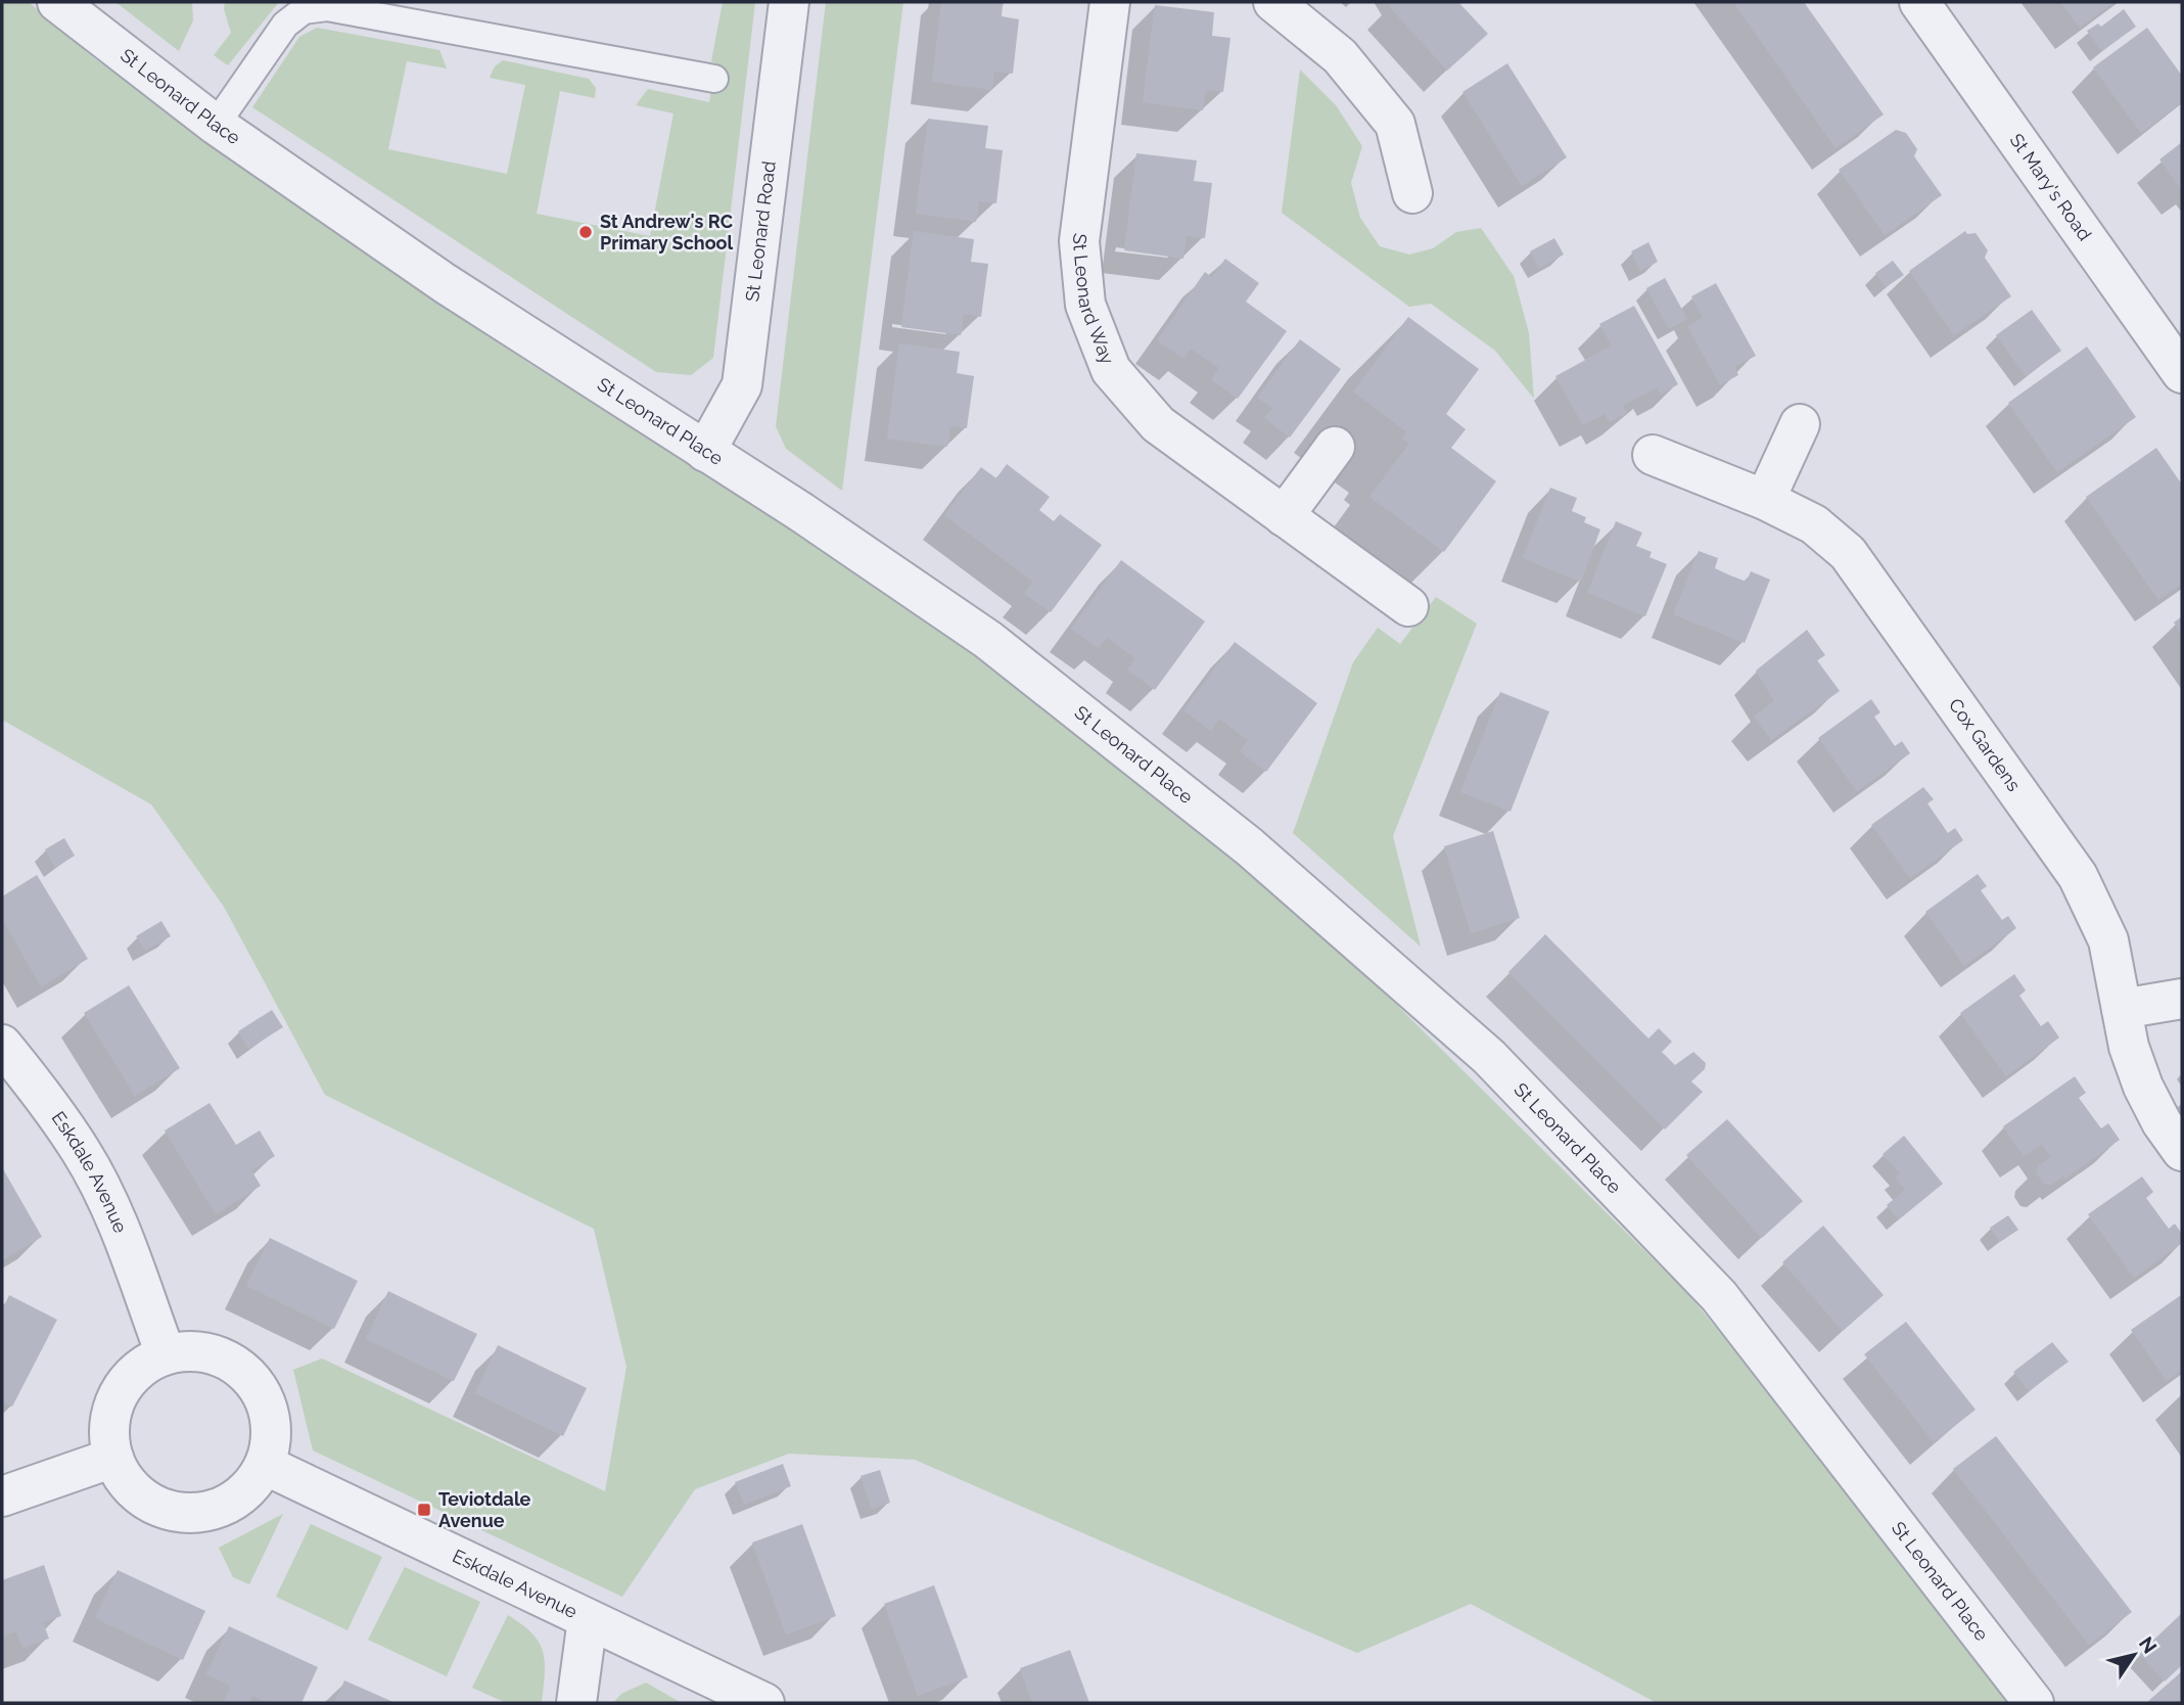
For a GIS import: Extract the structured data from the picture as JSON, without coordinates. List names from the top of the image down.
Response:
{
  "streets": {
    "street": [
      "St Leonard Place",
      "St Mary's Road",
      "St Leonard Road",
      "St Leonard Way",
      "Cox Gardens",
      "Eskdale Avenue"
    ]
  },
  "crossings": [
    ["St Leonard Place", "St Leonard Road"]
  ],
  "places": {
    "other": ["St Andrew's RC Primary School"],
    "transit": ["Teviotdale Avenue"]
  },
  "north": "top right"
}
